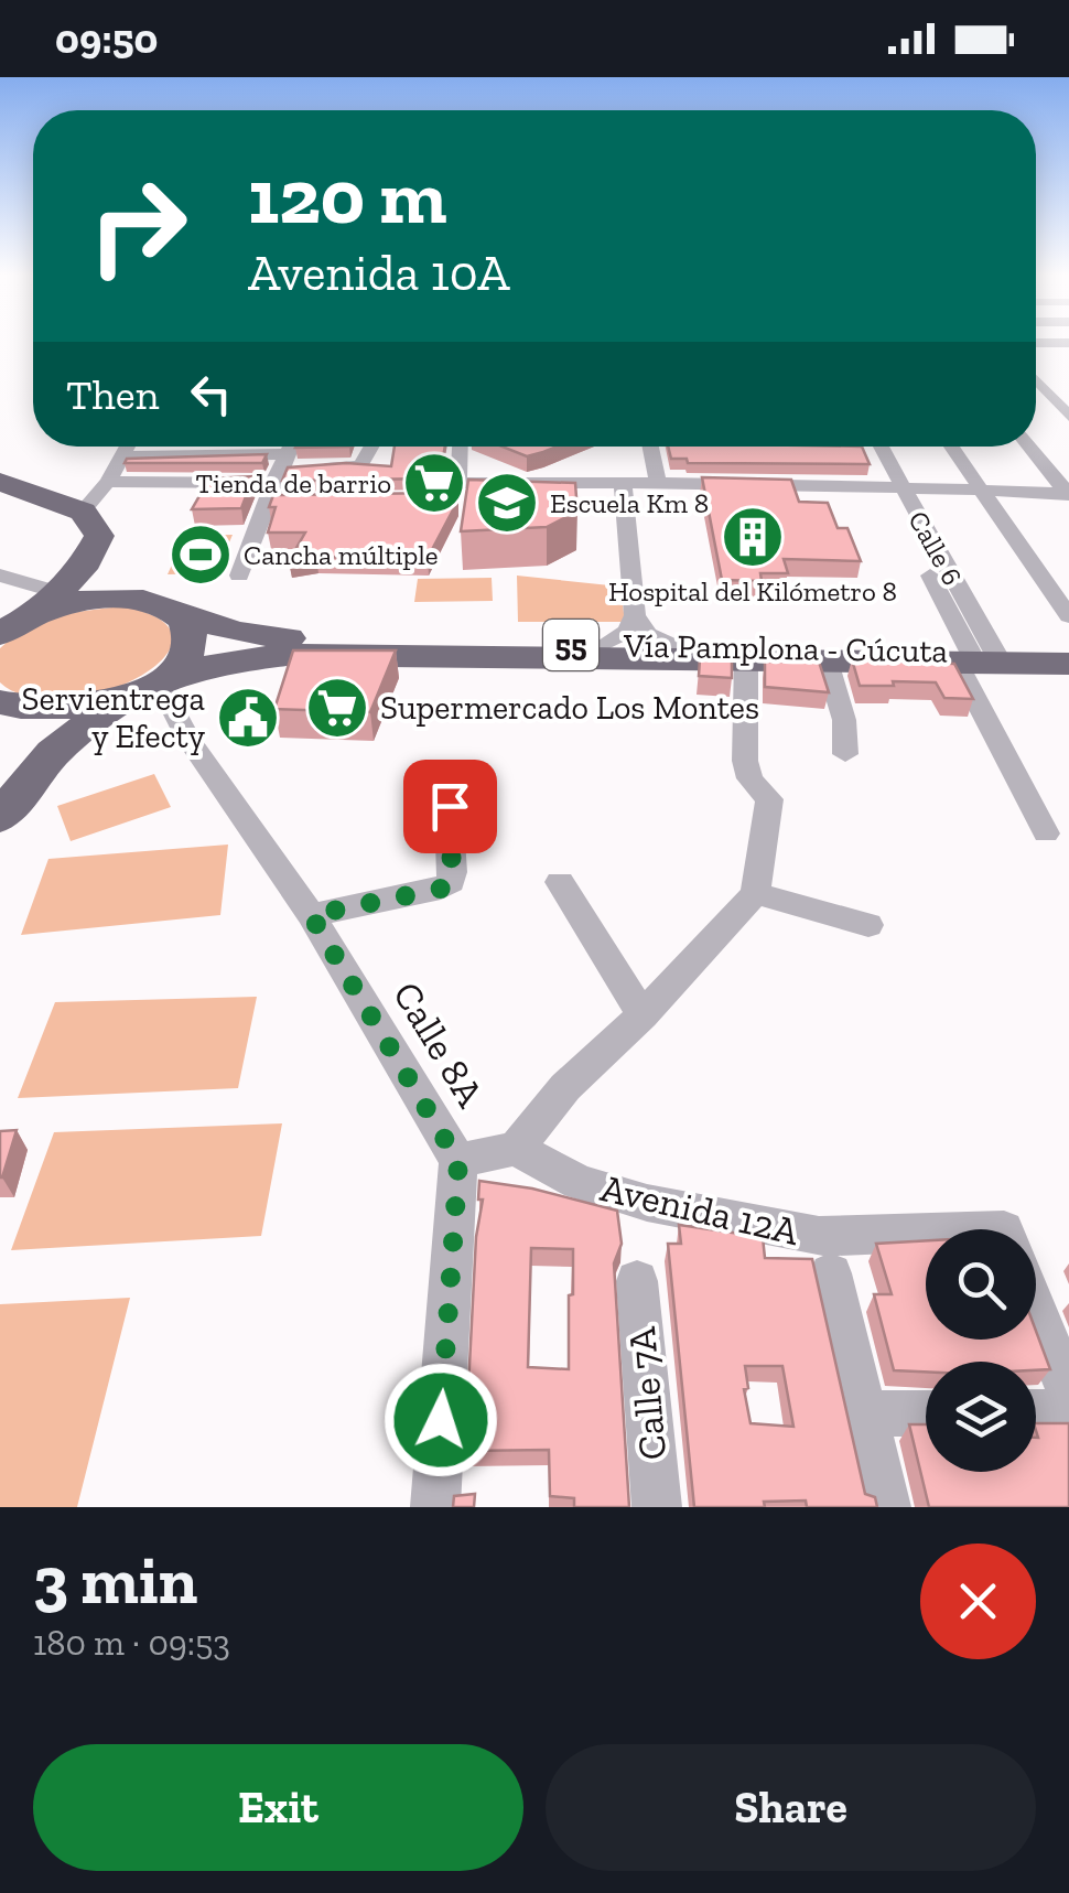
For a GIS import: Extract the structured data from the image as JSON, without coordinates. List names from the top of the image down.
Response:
{
  "streets": {
    "highway": ["55", "Vía Pamplona - Cúcuta"],
    "street": [
      "Calle 6",
      "Calle 8A",
      "Avenida 12A",
      "Calle 7A"
    ]
  },
  "crossings": [
    ["Calle 6", "Vía Pamplona - Cúcuta"],
    ["55", "Vía Pamplona - Cúcuta"],
    ["55", "Calle 8A"],
    ["Vía Pamplona - Cúcuta", "Calle 8A"]
  ],
  "places": {
    "supermarket": ["Tienda de barrio", "Supermercado Los Montes"],
    "school or university": ["Escuela Km 8"],
    "building": ["Hospital del Kilómetro 8"],
    "sports": ["Cancha múltiple"],
    "public building": ["Servientrega y Efecty"]
  },
  "page": {
    "status": "09:50",
    "turn": ["120 m", "Avenida 10A"],
    "then": "Then",
    "heading": ["3 min", "180 m · 09:53"],
    "buttons": ["Exit", "Share"]
  }
}
